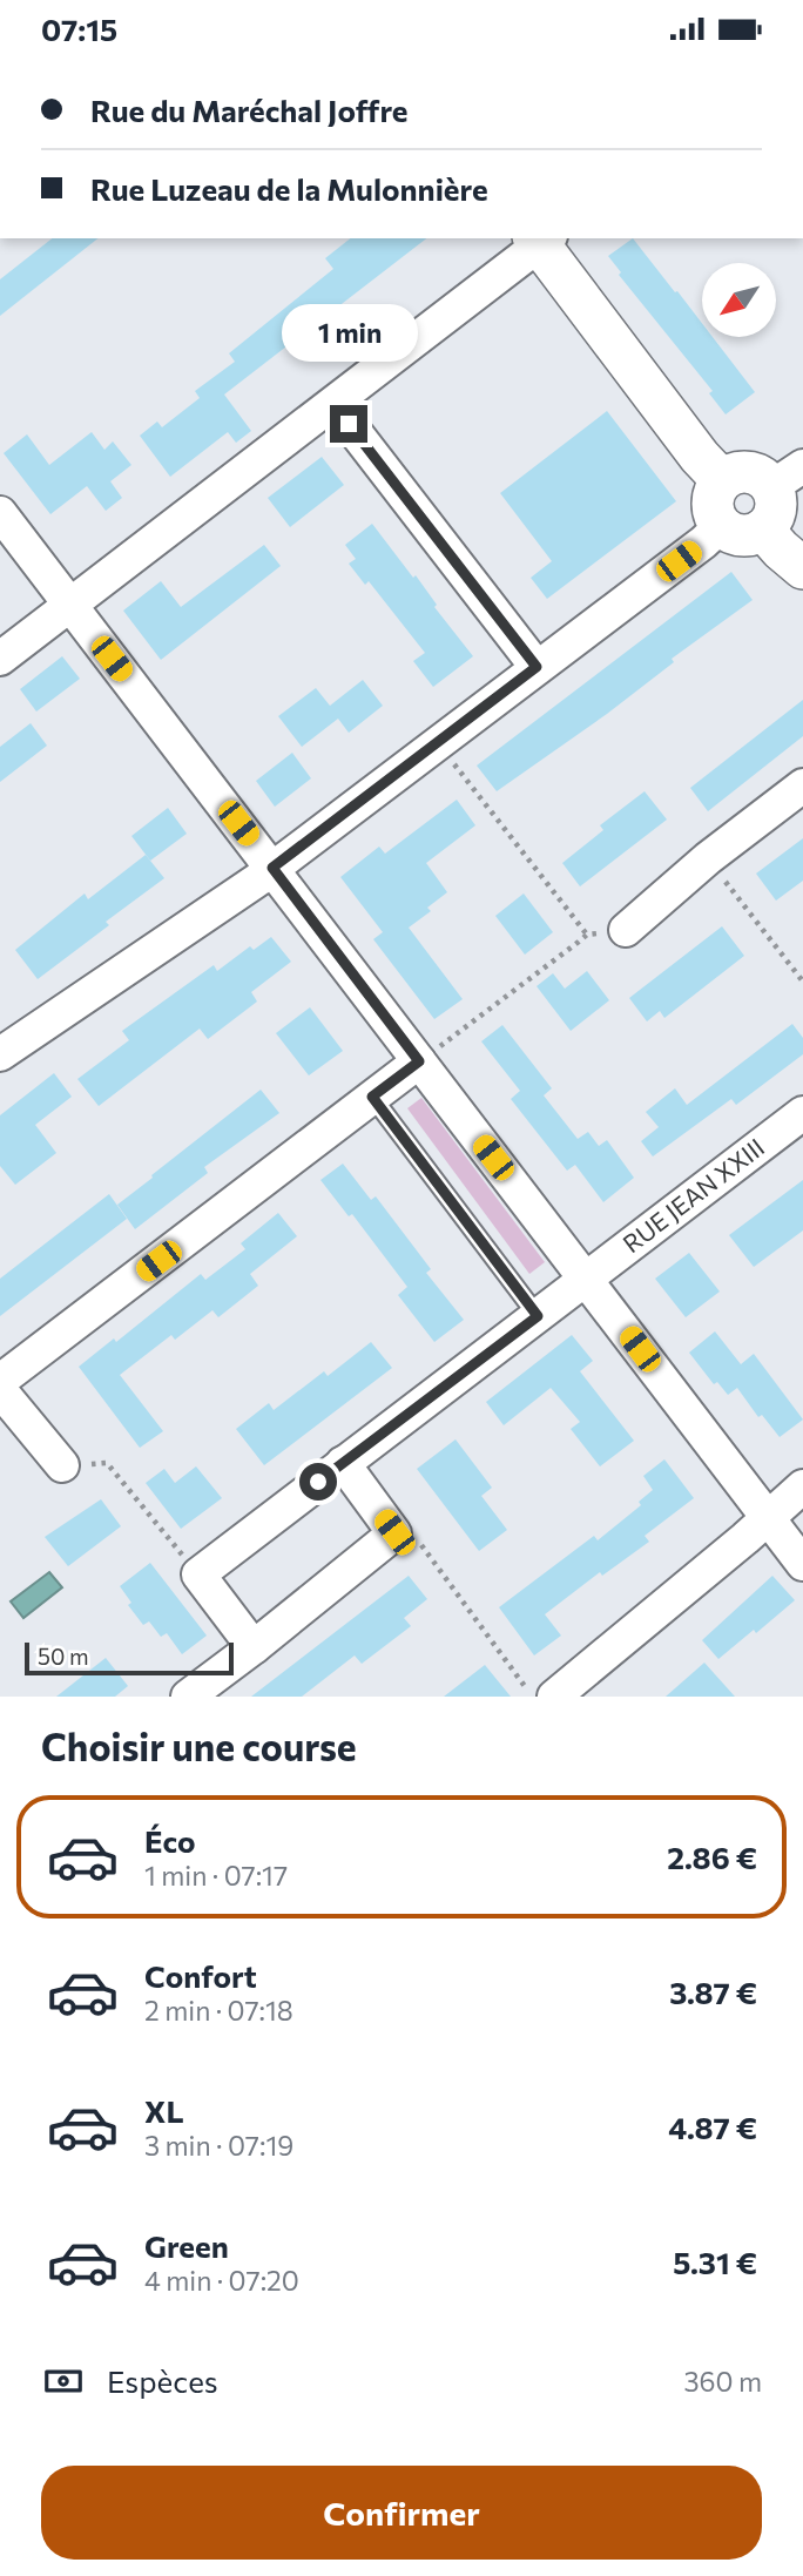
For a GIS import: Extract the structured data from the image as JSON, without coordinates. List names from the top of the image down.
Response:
{
  "streets": {
    "street": ["RUE JEAN XXIII"]
  },
  "scale_bar": "50 m",
  "north": "bottom left",
  "page": {
    "status": "07:15",
    "banner": ["Rue du Maréchal Joffre", "Rue Luzeau de la Mulonnière"],
    "bubble": "1 min",
    "scale": "50 m",
    "heading": "Choisir une course",
    "list": [
      {
        "name": "Éco",
        "note": "1 min · 07:17",
        "value": "2.86 €"
      },
      {
        "name": "Confort",
        "note": "2 min · 07:18",
        "value": "3.87 €"
      },
      {
        "name": "XL",
        "note": "3 min · 07:19",
        "value": "4.87 €"
      },
      {
        "name": "Green",
        "note": "4 min · 07:20",
        "value": "5.31 €"
      }
    ],
    "pay": ["Espèces", "360 m"],
    "buttons": "Confirmer"
  }
}
